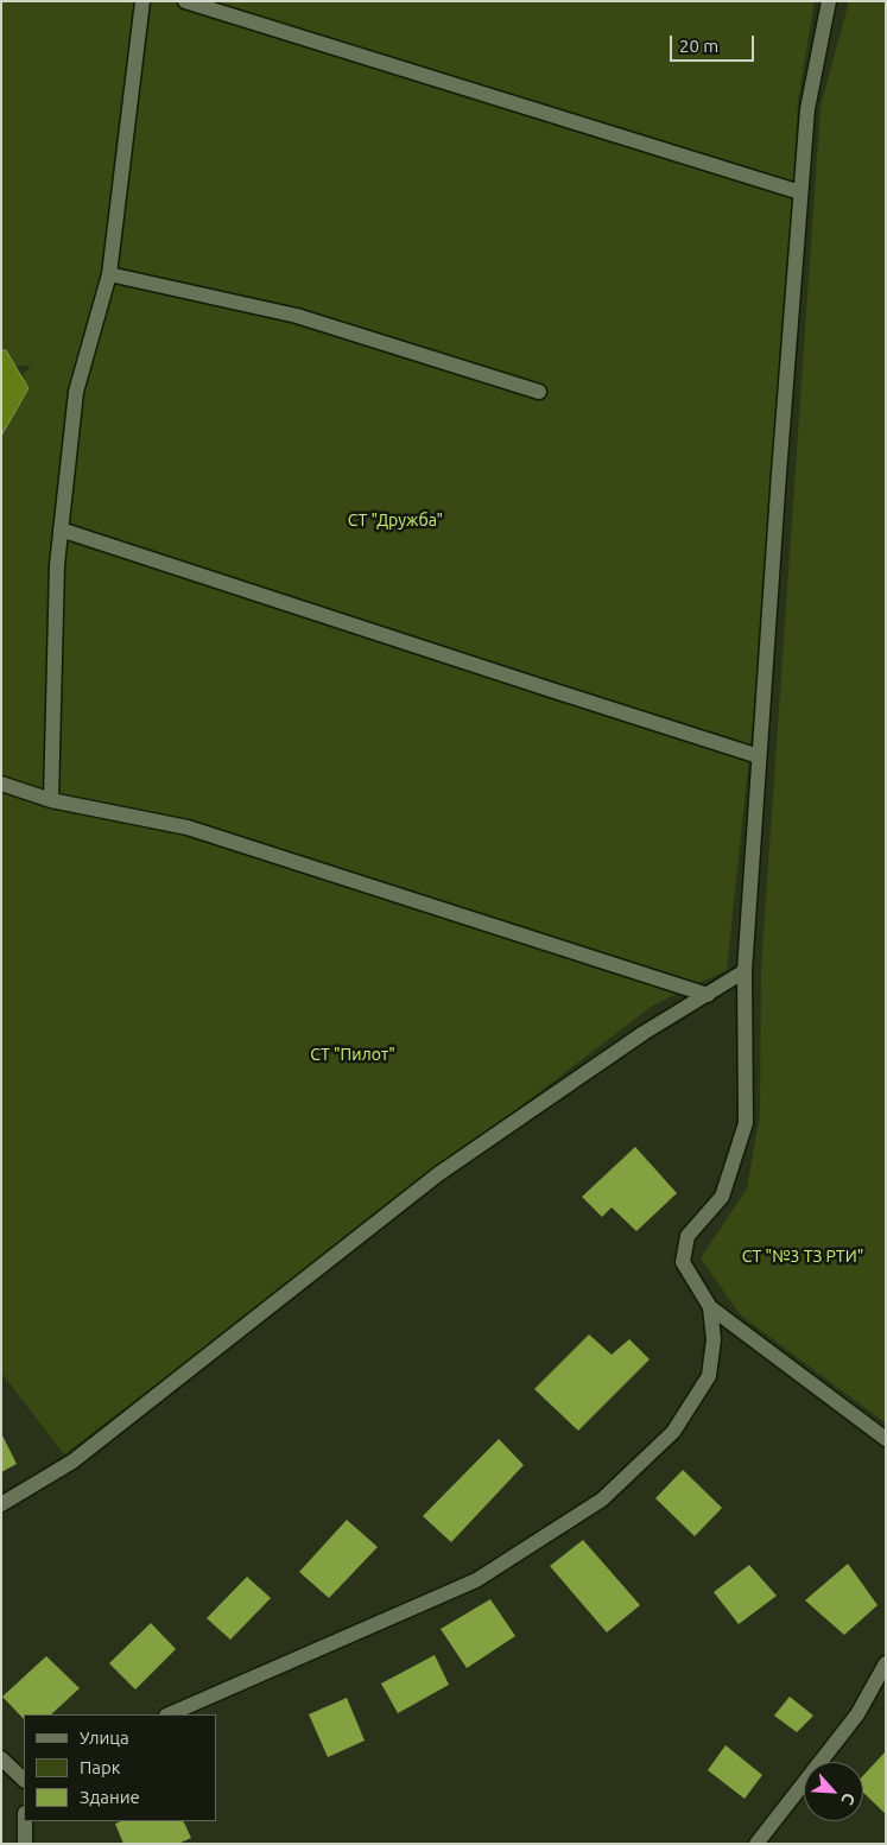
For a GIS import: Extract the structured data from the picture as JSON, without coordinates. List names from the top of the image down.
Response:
{
  "parks": ["СТ \"Дружба\"", "СТ \"Пилот\"", "СТ \"№3 ТЗ РТИ\""],
  "legend": ["Улица", "Парк", "Здание"],
  "scale_bar": "20 m",
  "north": "bottom right"
}
